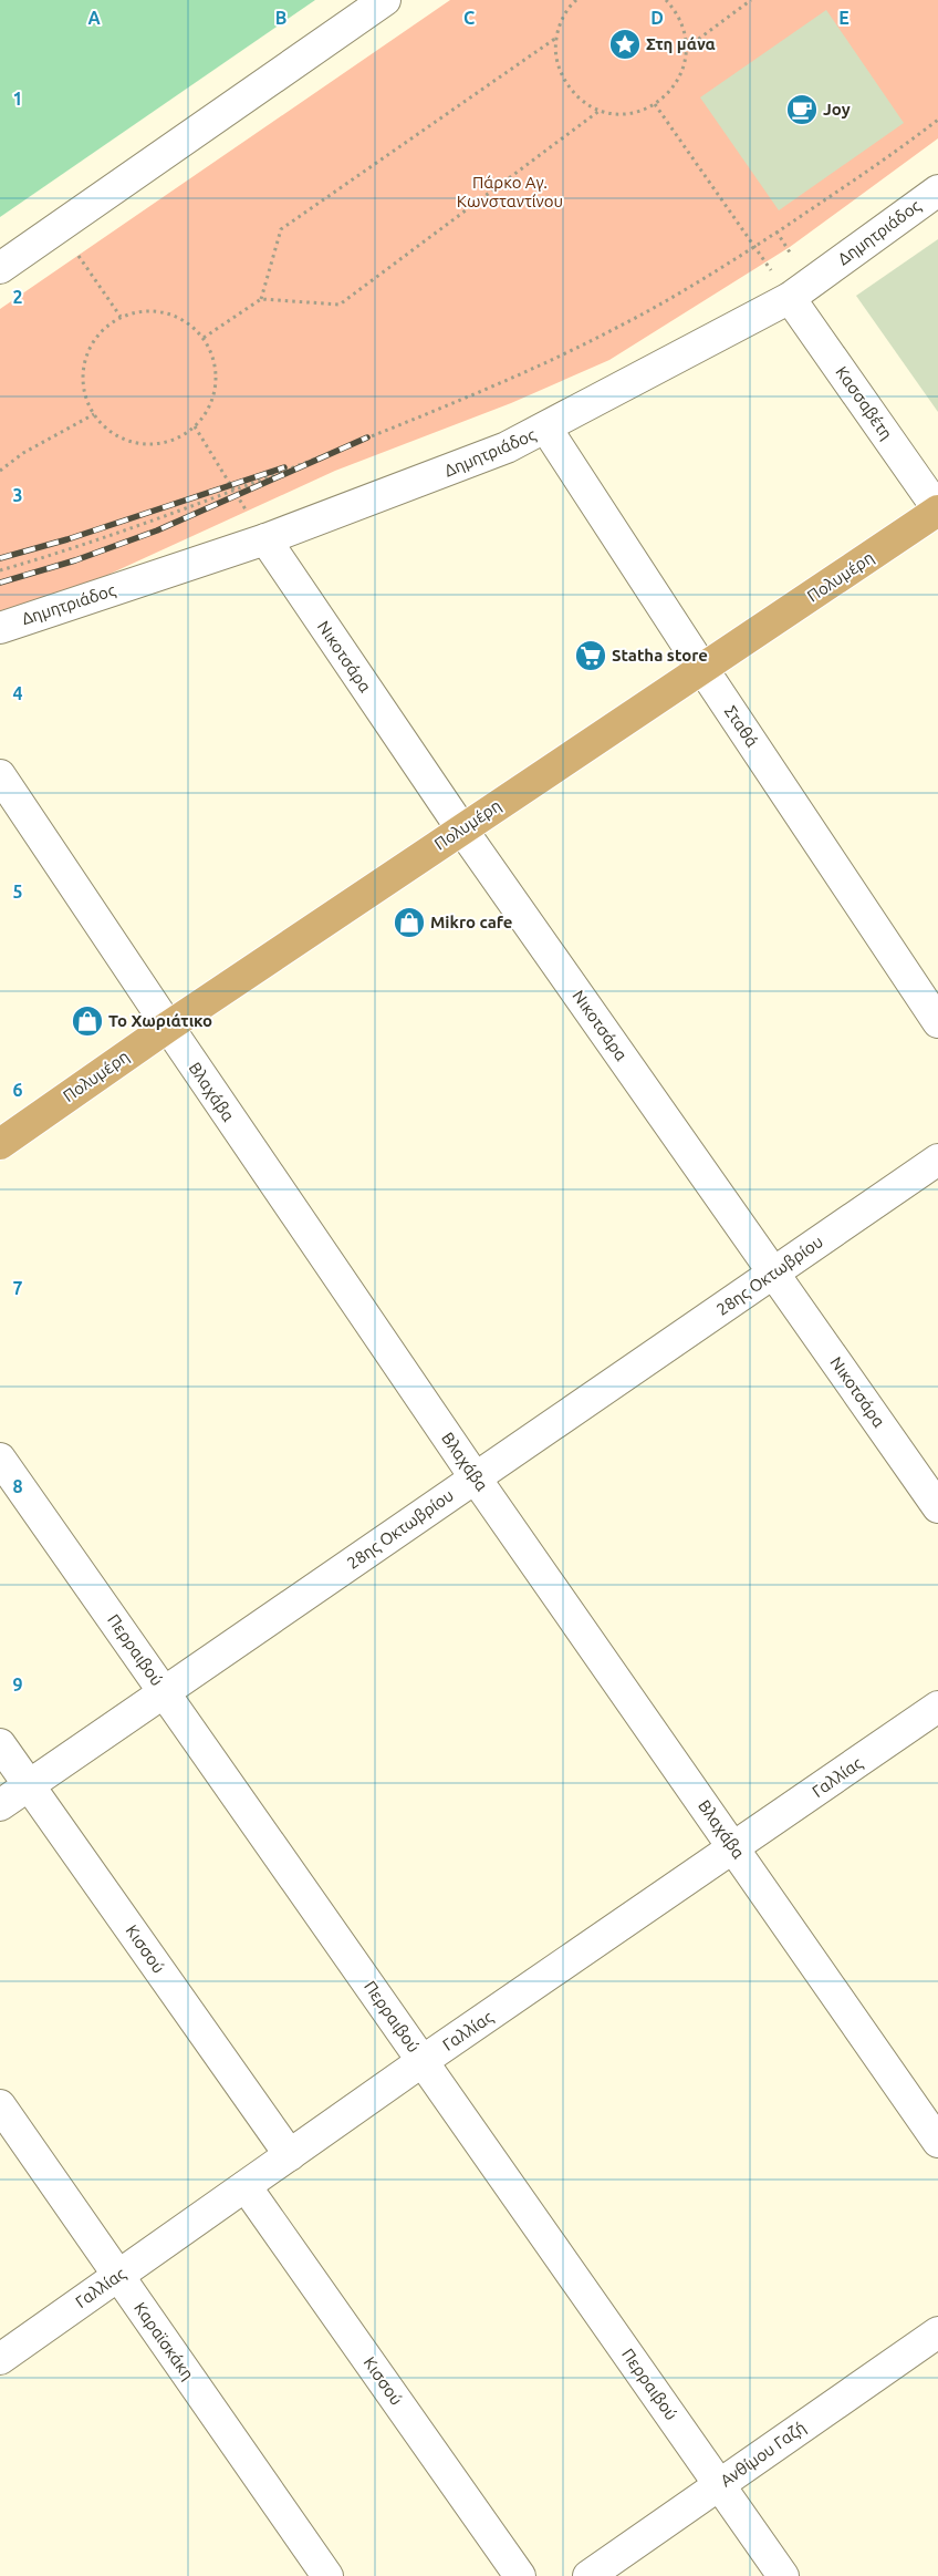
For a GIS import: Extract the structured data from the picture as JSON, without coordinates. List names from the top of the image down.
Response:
{
  "streets": {
    "main road": ["Πολυμέρη"],
    "street": [
      "Δημητριάδος",
      "Κασσαβέτη",
      "Νικοτσάρα",
      "Σταθά",
      "Βλαχάβα",
      "28ης Οκτωβρίου",
      "Περραιβού",
      "Γαλλίας",
      "Κισσού",
      "Καραϊσκάκη",
      "Ανθίμου Γαζή"
    ]
  },
  "crossings": [
    ["Δημητριάδος", "Κασσαβέτη"],
    ["Δημητριάδος", "Νικοτσάρα"],
    ["Δημητριάδος", "Σταθά"],
    ["Κασσαβέτη", "Πολυμέρη"],
    ["Πολυμέρη", "Νικοτσάρα"],
    ["Πολυμέρη", "Σταθά"],
    ["Πολυμέρη", "Βλαχάβα"],
    ["Νικοτσάρα", "28ης Οκτωβρίου"],
    ["Βλαχάβα", "28ης Οκτωβρίου"],
    ["Βλαχάβα", "Γαλλίας"],
    ["28ης Οκτωβρίου", "Περραιβού"],
    ["28ης Οκτωβρίου", "Κισσού"],
    ["Περραιβού", "Γαλλίας"],
    ["Περραιβού", "Ανθίμου Γαζή"],
    ["Γαλλίας", "Κισσού"],
    ["Γαλλίας", "Καραϊσκάκη"]
  ],
  "parks": ["Πάρκο Αγ. Κωνσταντίνου"],
  "places": {
    "place": ["Στη μάνα"],
    "cafe": ["Joy"],
    "supermarket": ["Statha store"],
    "shop": ["Mikro cafe", "Το Χωριάτικο"]
  },
  "grid": {
    "columns": [
      "A",
      "B",
      "C",
      "D",
      "E"
    ],
    "rows": [
      "1",
      "2",
      "3",
      "4",
      "5",
      "6",
      "7",
      "8",
      "9"
    ]
  }
}
